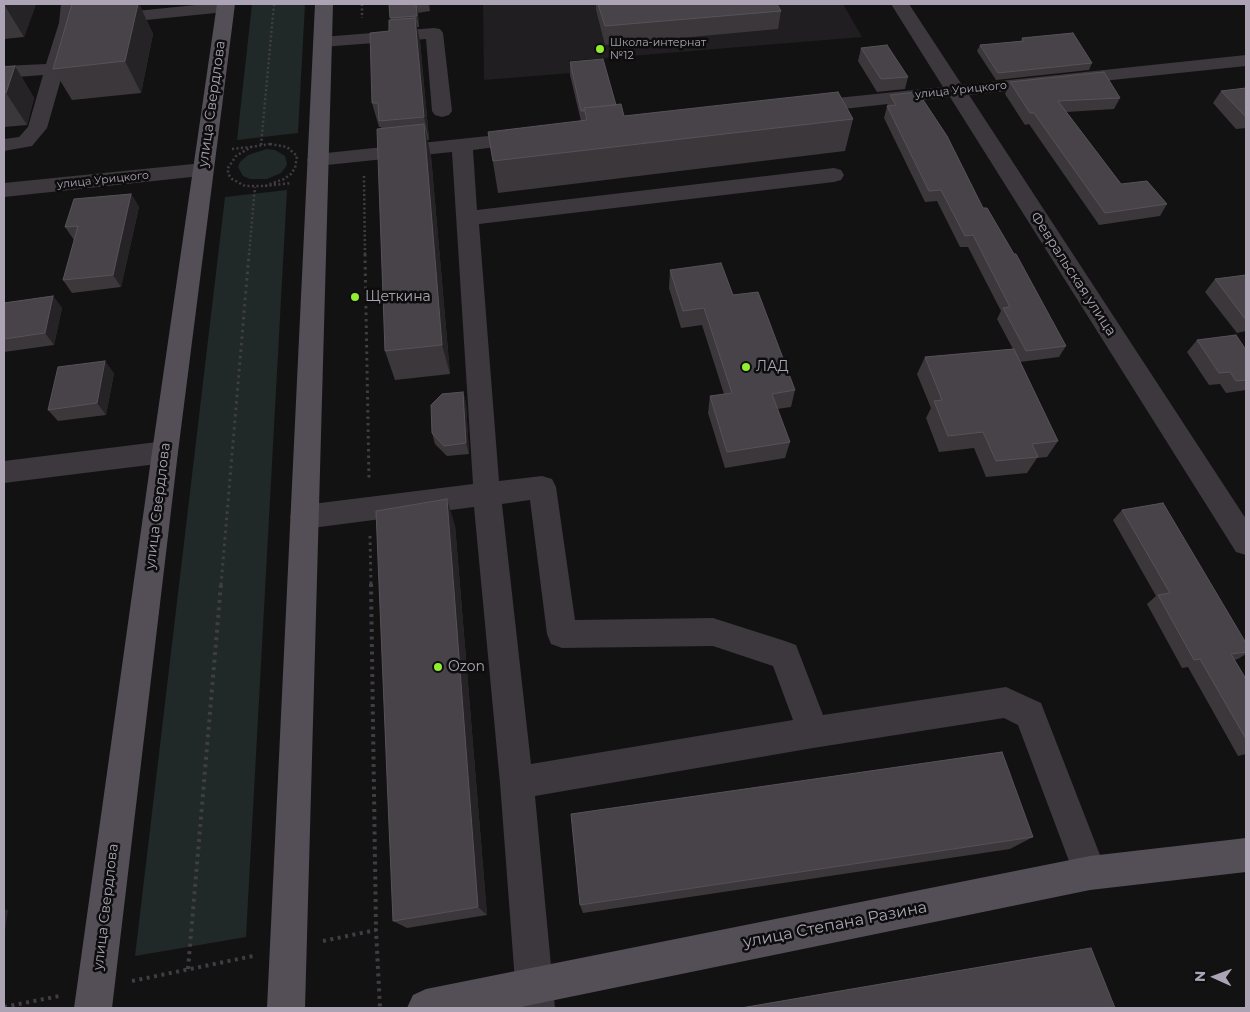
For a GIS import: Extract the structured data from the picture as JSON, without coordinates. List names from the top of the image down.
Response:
{
  "streets": {
    "main road": ["улица Свердлова", "улица Степана Разина"],
    "street": ["улица Урицкого", "Февральская улица"]
  },
  "crossings": [
    ["улица Урицкого", "улица Свердлова"],
    ["улица Урицкого", "Февральская улица"]
  ],
  "places": [
    "Школа-интернат №12",
    "Щеткина",
    "ЛАД",
    "Ozon"
  ],
  "north": "left"
}
